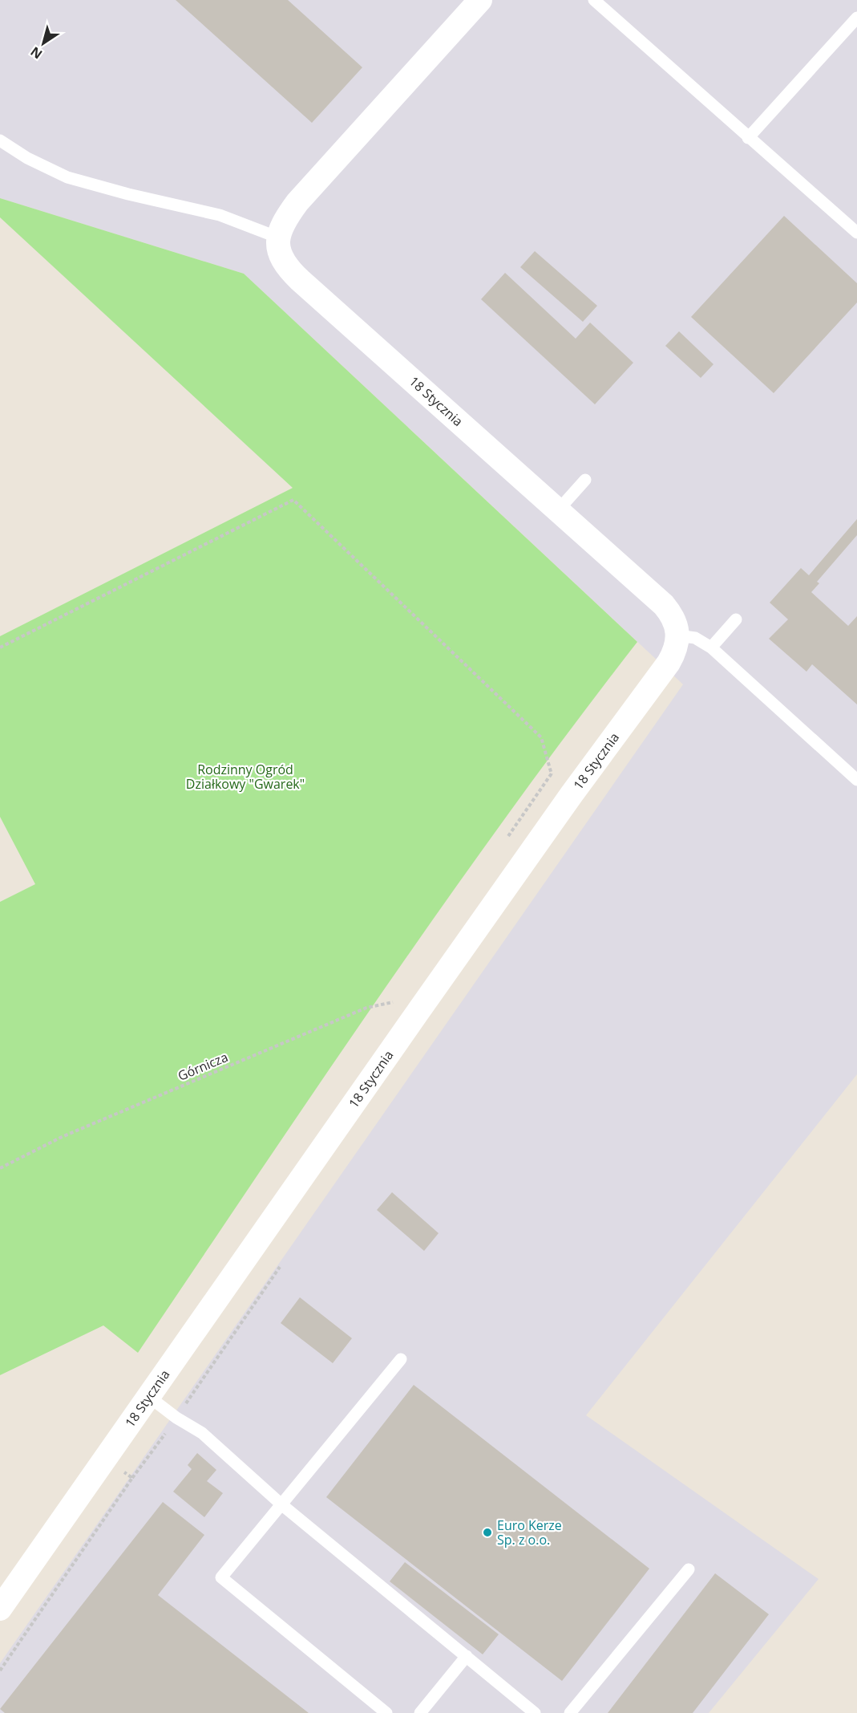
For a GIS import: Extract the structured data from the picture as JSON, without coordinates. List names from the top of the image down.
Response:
{
  "streets": {
    "street": ["18 Stycznia"],
    "path": ["Górnicza"]
  },
  "crossings": [
    ["18 Stycznia", "Górnicza"]
  ],
  "parks": ["Rodzinny Ogród Działkowy \"Gwarek\""],
  "places": ["Euro Kerze Sp. z o.o."],
  "north": "bottom left"
}
